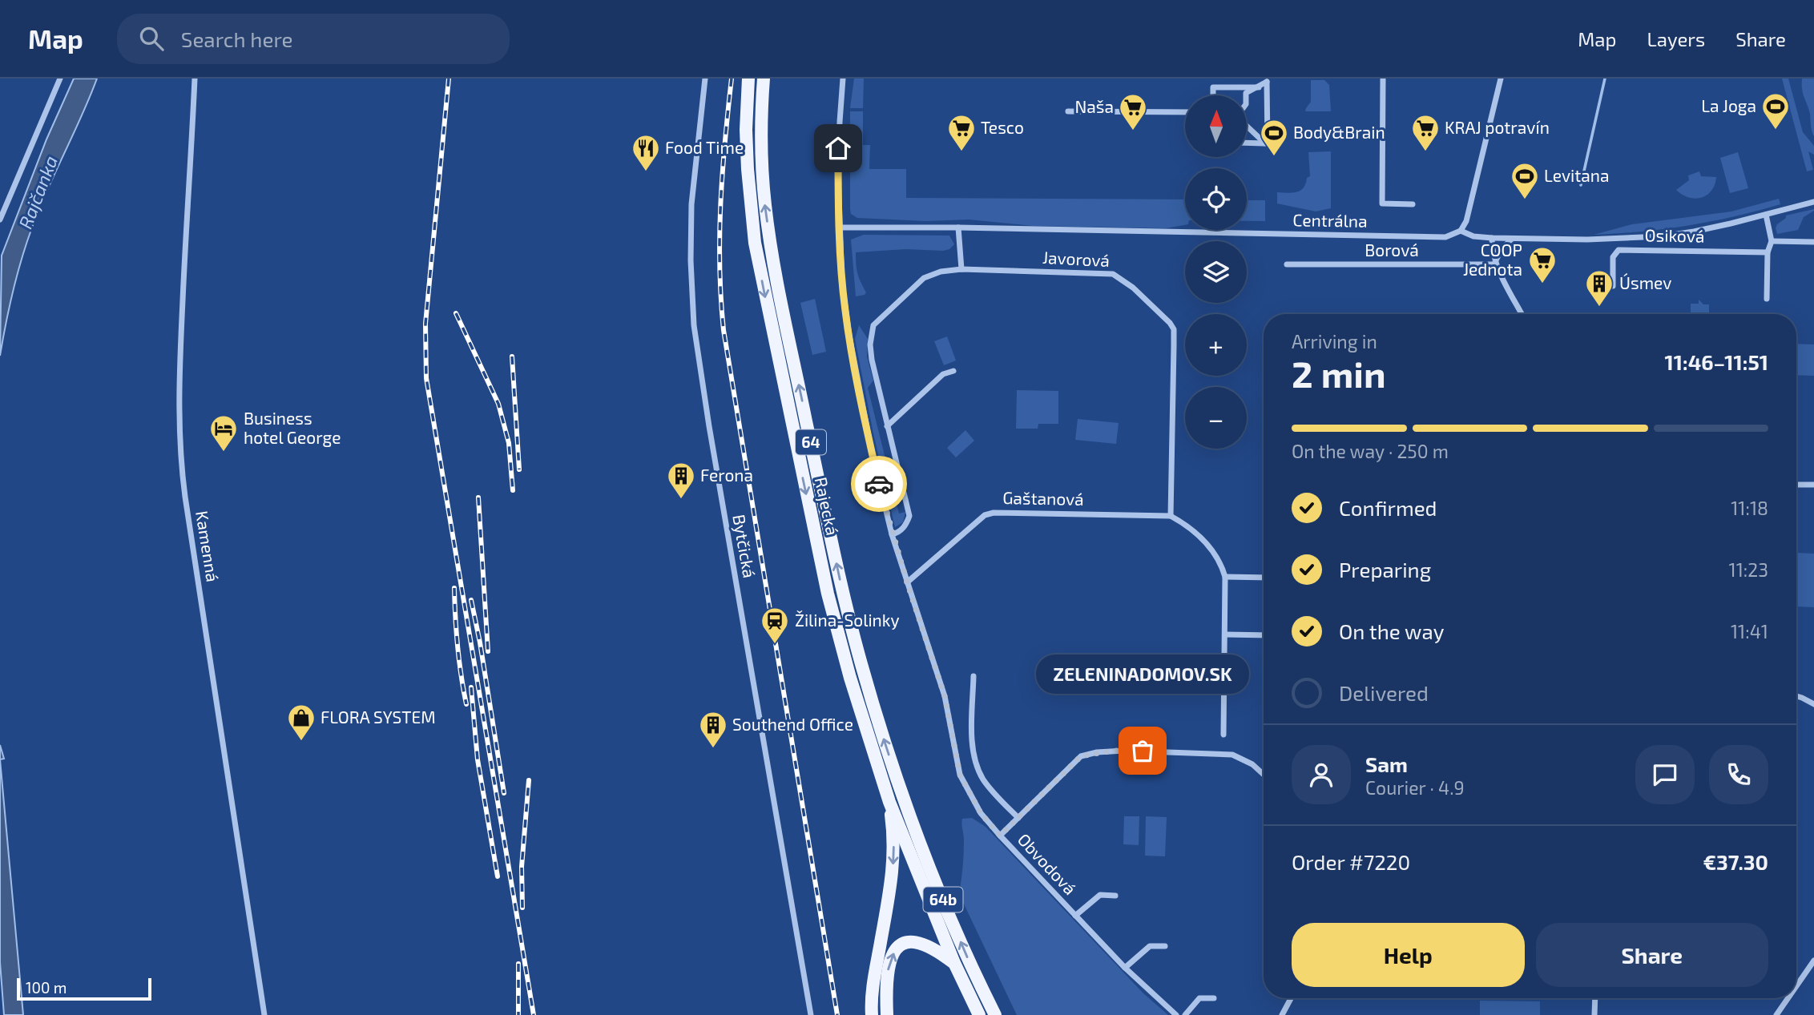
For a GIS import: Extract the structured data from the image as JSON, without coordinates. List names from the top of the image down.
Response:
{
  "streets": {
    "main road": ["64", "Rajecká", "64b"],
    "street": [
      "Centrálna",
      "Osiková",
      "Borová",
      "Javorová",
      "Gaštanová",
      "Kamenná",
      "Bytčická",
      "Obvodová"
    ]
  },
  "crossings": [
    ["Centrálna", "Obvodová"],
    ["Javorová", "Gaštanová"],
    ["Javorová", "Obvodová"],
    ["Gaštanová", "Obvodová"],
    ["Rajecká", "64b"]
  ],
  "water": ["Rajčanka"],
  "places": {
    "sports": ["La Joga", "Body&Brain", "Levitana"],
    "supermarket": [
      "Naša",
      "Tesco",
      "KRAJ potravín",
      "COOP Jednota"
    ],
    "restaurant": ["Food Time"],
    "building": ["Úsmev", "Ferona", "Southend Office"],
    "hotel": ["Business hotel George"],
    "station": ["Žilina-Solinky"],
    "shop": ["FLORA SYSTEM"],
    "other": ["ZELENINADOMOV.SK"]
  },
  "scale_bar": "100 m",
  "north": "top",
  "page": {
    "header": "Map",
    "search": "Search here",
    "nav": ["Map", "Layers", "Share"],
    "map_buttons": ["+", "−"],
    "heading": ["2 min", "Arriving in", "11:46–11:51"],
    "panel": [
      "Sam",
      "Courier · 4.9",
      "Order #7220",
      "€37.30"
    ],
    "bar": "On the way · 250 m",
    "list": [
      ["Confirmed", "11:18"],
      ["Preparing", "11:23"],
      ["On the way", "11:41"],
      "Delivered"
    ],
    "bubble": "ZELENINADOMOV.SK",
    "buttons": ["Help", "Share"],
    "scale": "100 m"
  }
}
